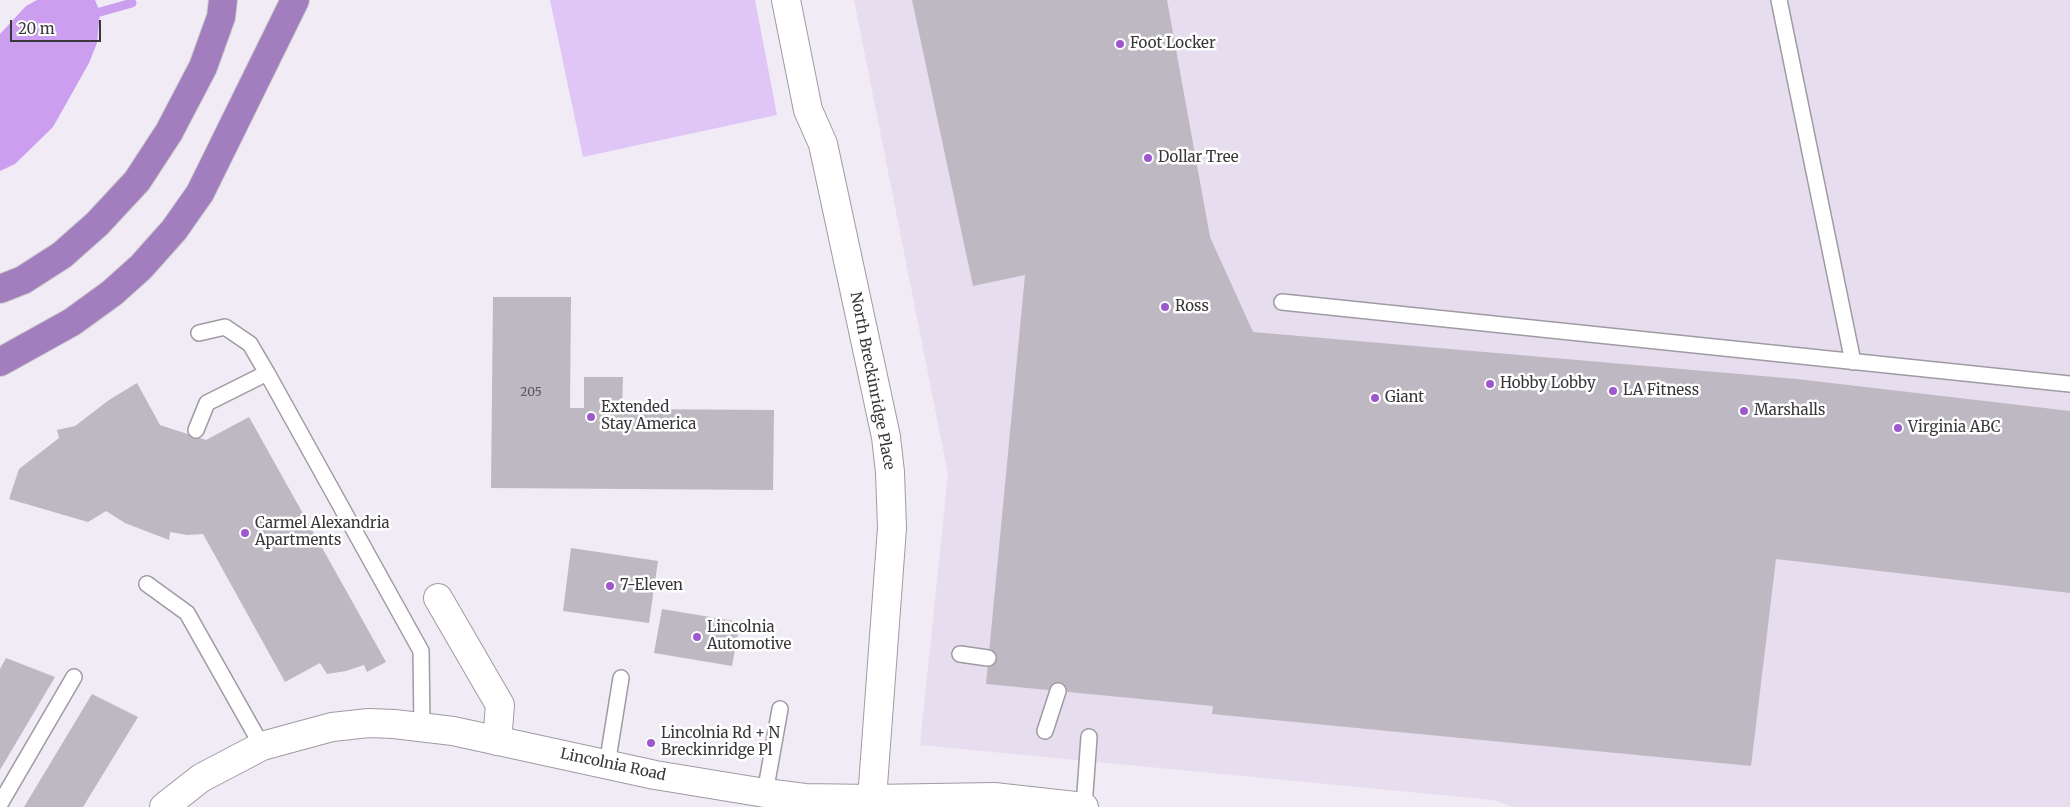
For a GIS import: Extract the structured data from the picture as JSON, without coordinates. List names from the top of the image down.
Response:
{
  "streets": {
    "street": ["North Breckinridge Place", "Lincolnia Road"]
  },
  "crossings": [
    ["North Breckinridge Place", "Lincolnia Road"]
  ],
  "places": [
    "Foot Locker",
    "Dollar Tree",
    "Ross",
    "Hobby Lobby",
    "LA Fitness",
    "Giant",
    "Marshalls",
    "Extended Stay America",
    "Virginia ABC",
    "Carmel Alexandria Apartments",
    "7-Eleven",
    "Lincolnia Automotive",
    "Lincolnia Rd + N Breckinridge Pl"
  ],
  "house_numbers": ["205"],
  "scale_bar": "20 m"
}
